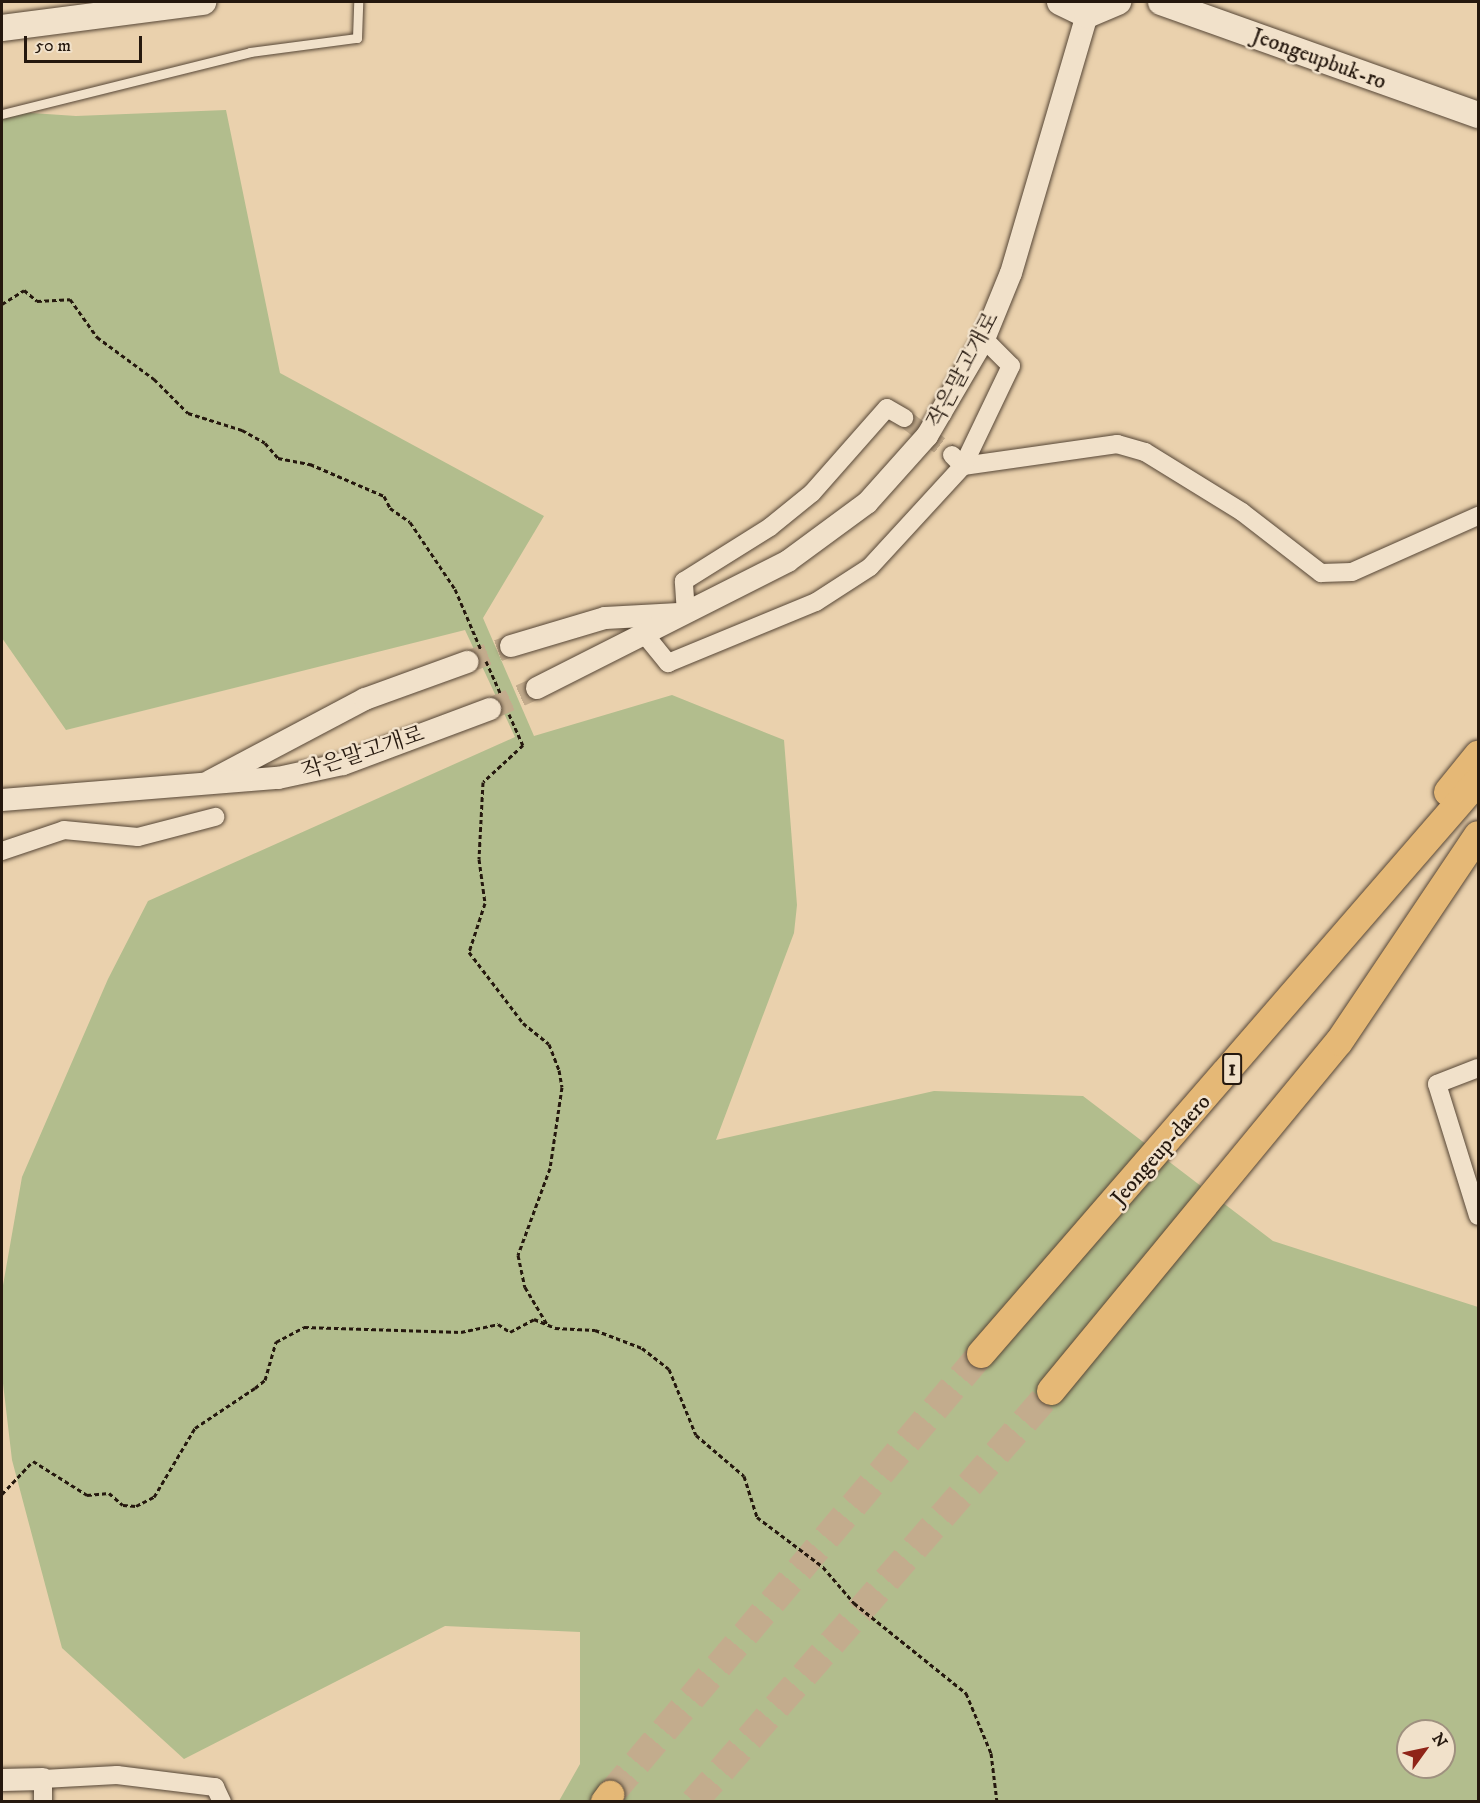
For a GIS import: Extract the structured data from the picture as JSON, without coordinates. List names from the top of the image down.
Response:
{
  "streets": {
    "main road": ["Jeongeupbuk-ro", "1", "Jeongeup-daero"],
    "street": ["작은말고개로"]
  },
  "scale_bar": "50 m",
  "north": "top right"
}
